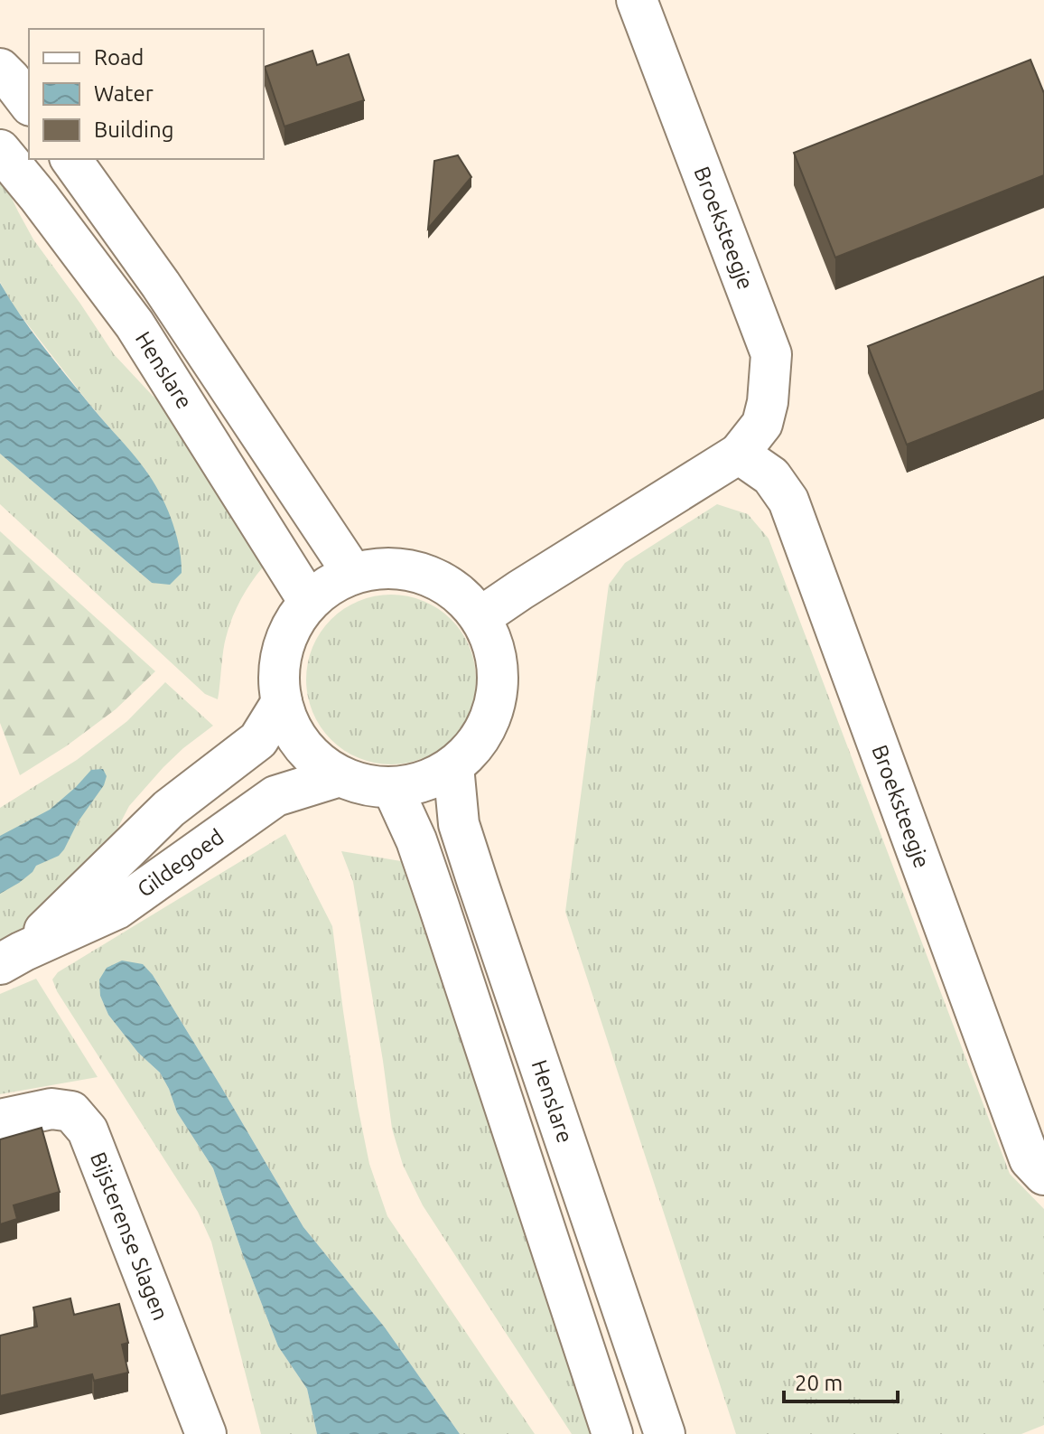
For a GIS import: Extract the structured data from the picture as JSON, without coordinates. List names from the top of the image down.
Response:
{
  "streets": {
    "street": [
      "Broeksteegje",
      "Henslare",
      "Gildegoed",
      "Bijsterense Slagen"
    ]
  },
  "crossings": [
    ["Broeksteegje", "Henslare"],
    ["Broeksteegje", "Gildegoed"],
    ["Henslare", "Gildegoed"]
  ],
  "legend": ["Road", "Water", "Building"],
  "scale_bar": "20 m"
}
